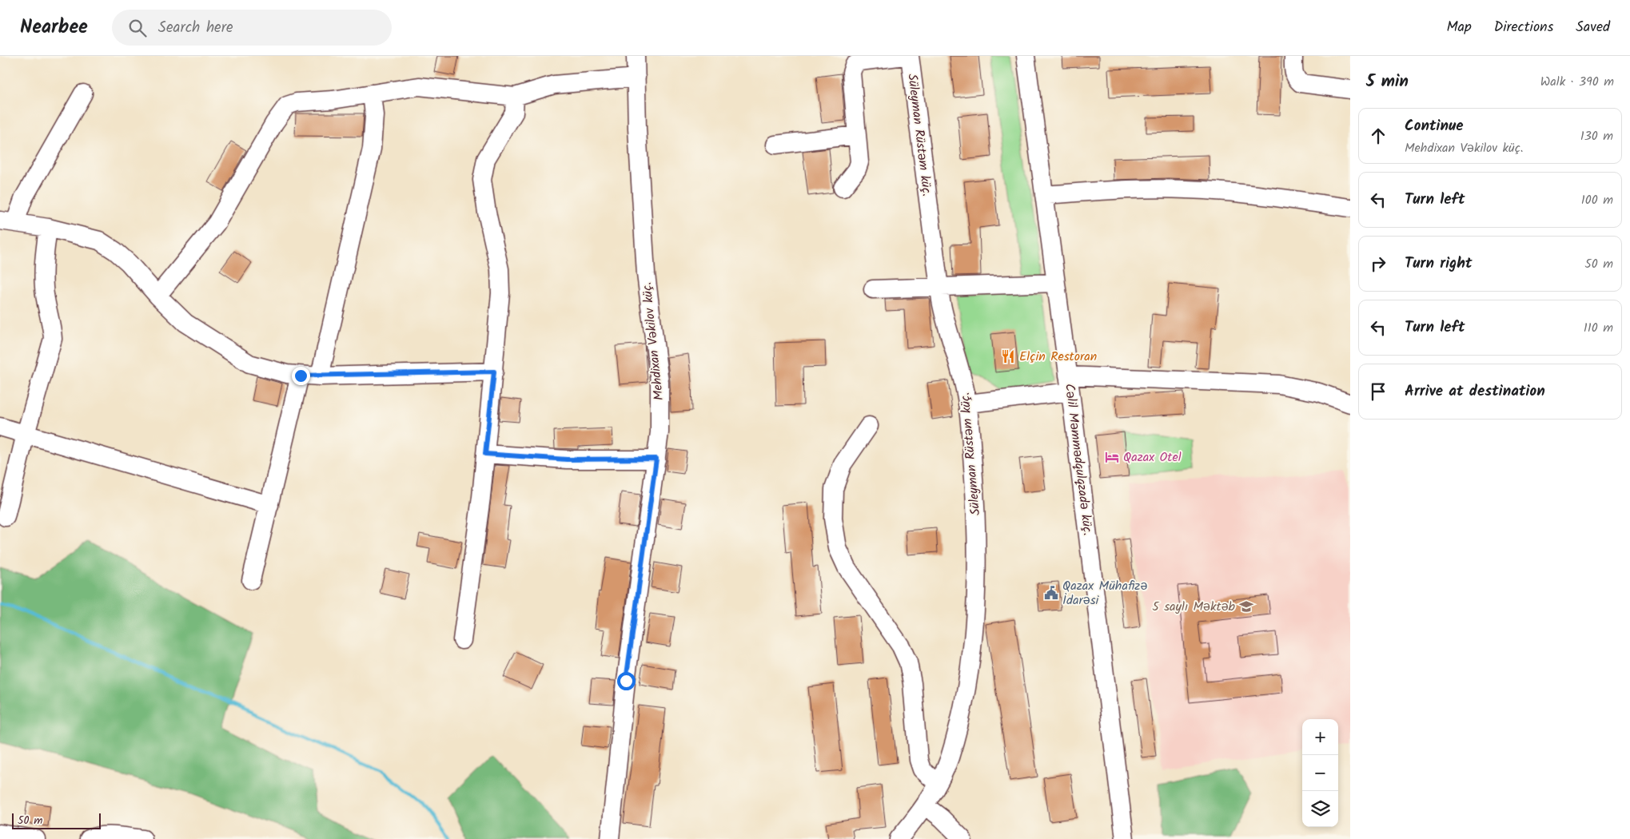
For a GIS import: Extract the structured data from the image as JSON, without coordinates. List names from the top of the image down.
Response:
{
  "streets": {
    "street": ["Süleyman Rüstəm küç.", "Mehdixan Vəkilov küç.", "Cəlil Məmmədqulqzadə küç."]
  },
  "places": {
    "restaurant": ["Elçin Restoran"],
    "hotel": ["Qazax Otel"],
    "public building": ["Qazax Mühafizə İdarəsi"],
    "school or university": ["5 saylı Məktəb"]
  },
  "scale_bar": "50 m",
  "page": {
    "header": "Nearbee",
    "search": "Search here",
    "nav": ["Map", "Directions", "Saved"],
    "heading": ["5 min", "Walk · 390 m"],
    "list": [
      ["Continue", "Mehdixan Vəkilov küç.", "130 m"],
      ["Turn left", "100 m"],
      ["Turn right", "50 m"],
      ["Turn left", "110 m"],
      "Arrive at destination"
    ],
    "map_buttons": ["+", "−"],
    "scale": "50 m"
  }
}
